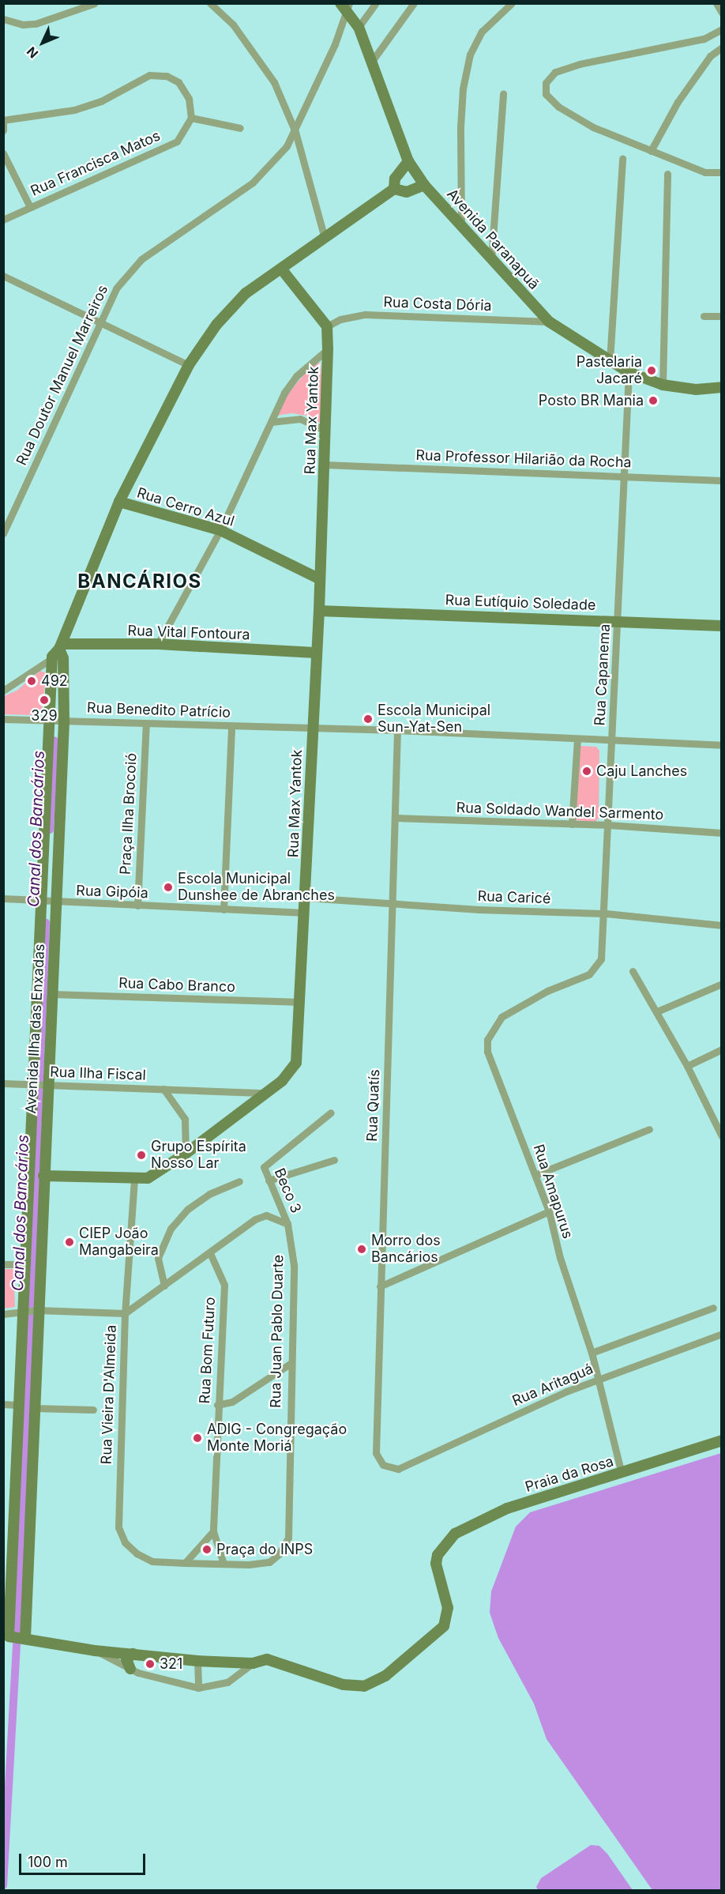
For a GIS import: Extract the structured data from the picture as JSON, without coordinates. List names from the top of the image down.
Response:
{
  "streets": {
    "street": [
      "Rua Francisca Matos",
      "Avenida Paranapuã",
      "Rua Costa Dória",
      "Rua Doutor Manuel Marreiros",
      "Rua Max Yantok",
      "Rua Professor Hilarião da Rocha",
      "Rua Cerro Azul",
      "Rua Eutíquio Soledade",
      "Rua Vital Fontoura",
      "Rua Capanema",
      "Rua Benedito Patrício",
      "Rua Soldado Wandel Sarmento",
      "Praça Ilha Brocoió",
      "Rua Gipóia",
      "Rua Caricé",
      "Rua Cabo Branco",
      "Avenida Ilha das Enxadas",
      "Rua Ilha Fiscal",
      "Rua Quatís",
      "Beco 3",
      "Rua Amapurus",
      "Rua Juan Pablo Duarte",
      "Rua Bom Futuro",
      "Rua Aritaguá",
      "Rua Vieira D'Almeida",
      "Praia da Rosa"
    ]
  },
  "crossings": [
    ["Avenida Paranapuã", "Rua Costa Dória"],
    ["Avenida Paranapuã", "Rua Doutor Manuel Marreiros"],
    ["Avenida Paranapuã", "Rua Capanema"],
    ["Rua Costa Dória", "Rua Max Yantok"],
    ["Rua Max Yantok", "Rua Professor Hilarião da Rocha"],
    ["Rua Max Yantok", "Rua Cerro Azul"],
    ["Rua Max Yantok", "Rua Eutíquio Soledade"],
    ["Rua Max Yantok", "Rua Vital Fontoura"],
    ["Rua Max Yantok", "Rua Benedito Patrício"],
    ["Rua Max Yantok", "Rua Gipóia"],
    ["Rua Max Yantok", "Rua Caricé"],
    ["Rua Max Yantok", "Rua Cabo Branco"],
    ["Rua Max Yantok", "Avenida Ilha das Enxadas"],
    ["Rua Max Yantok", "Rua Ilha Fiscal"],
    ["Rua Max Yantok", "Rua Vieira D'Almeida"],
    ["Rua Professor Hilarião da Rocha", "Rua Capanema"],
    ["Rua Eutíquio Soledade", "Rua Capanema"],
    ["Rua Vital Fontoura", "Avenida Ilha das Enxadas"],
    ["Rua Capanema", "Rua Benedito Patrício"],
    ["Rua Capanema", "Rua Soldado Wandel Sarmento"],
    ["Rua Capanema", "Rua Caricé"],
    ["Rua Capanema", "Rua Amapurus"],
    ["Rua Benedito Patrício", "Praça Ilha Brocoió"],
    ["Rua Benedito Patrício", "Avenida Ilha das Enxadas"],
    ["Rua Benedito Patrício", "Rua Quatís"],
    ["Rua Soldado Wandel Sarmento", "Rua Quatís"],
    ["Praça Ilha Brocoió", "Rua Gipóia"],
    ["Rua Gipóia", "Avenida Ilha das Enxadas"],
    ["Rua Caricé", "Rua Quatís"],
    ["Rua Cabo Branco", "Avenida Ilha das Enxadas"],
    ["Avenida Ilha das Enxadas", "Rua Ilha Fiscal"],
    ["Rua Quatís", "Rua Aritaguá"],
    ["Beco 3", "Rua Juan Pablo Duarte"],
    ["Rua Amapurus", "Rua Aritaguá"],
    ["Rua Amapurus", "Praia da Rosa"],
    ["Rua Juan Pablo Duarte", "Rua Bom Futuro"],
    ["Rua Juan Pablo Duarte", "Rua Vieira D'Almeida"],
    ["Rua Bom Futuro", "Rua Vieira D'Almeida"]
  ],
  "districts": ["BANCÁRIOS"],
  "water": ["Canal dos Bancários"],
  "places": [
    "Pastelaria Jacaré",
    "Posto BR Mania",
    "492",
    "329",
    "Escola Municipal Sun-Yat-Sen",
    "Caju Lanches",
    "Escola Municipal Dunshee de Abranches",
    "Grupo Espírita Nosso Lar",
    "CIEP João Mangabeira",
    "Morro dos Bancários",
    "ADIG - Congregação Monte Moriá",
    "Praça do INPS",
    "321"
  ],
  "scale_bar": "100 m",
  "north": "bottom left"
}
